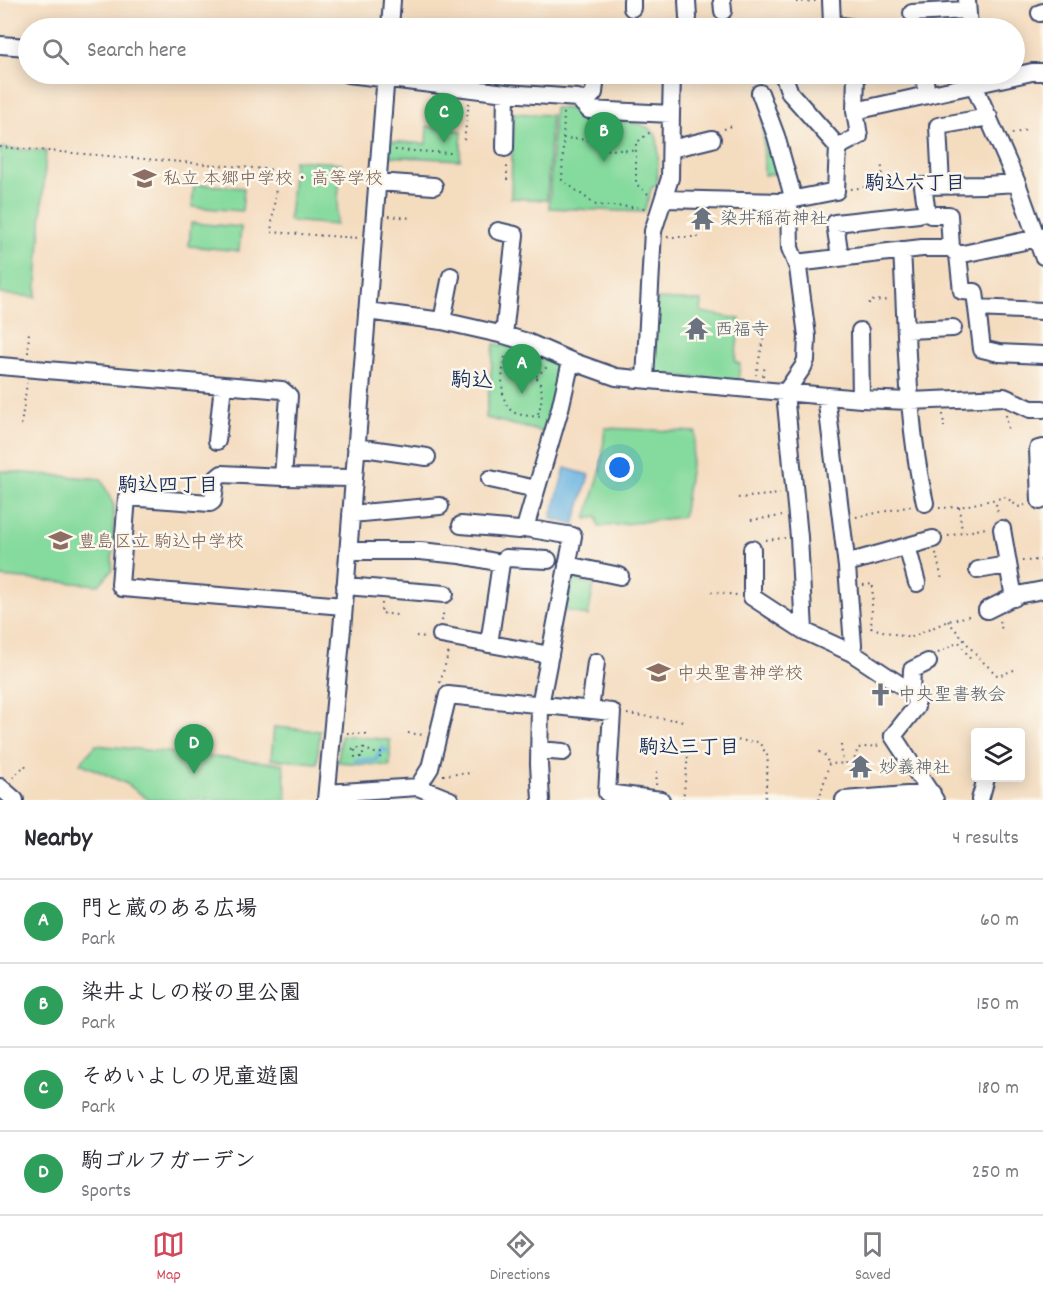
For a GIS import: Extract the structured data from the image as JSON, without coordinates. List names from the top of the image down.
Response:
{
  "districts": [
    "駒込六丁目",
    "駒込",
    "駒込四丁目",
    "駒込三丁目"
  ],
  "places": {
    "school or university": ["私立 本郷中学校・高等学校", "豊島区立 駒込中学校", "中央聖書神学校"],
    "temple": ["染井稲荷神社", "西福寺", "妙義神社"],
    "church": ["中央聖書教会"]
  },
  "page": {
    "search": "Search here",
    "pins": [
      "C",
      "B",
      "A",
      "D"
    ],
    "heading": ["Nearby", "4 results"],
    "list": [
      {
        "mark": "A",
        "name": "門と蔵のある広場",
        "note": "Park",
        "value": "60 m"
      },
      {
        "mark": "B",
        "name": "染井よしの桜の里公園",
        "note": "Park",
        "value": "150 m"
      },
      {
        "mark": "C",
        "name": "そめいよしの児童遊園",
        "note": "Park",
        "value": "180 m"
      },
      {
        "mark": "D",
        "name": "駒ゴルフガーデン",
        "note": "Sports",
        "value": "250 m"
      }
    ],
    "nav": ["Map", "Directions", "Saved"]
  }
}
